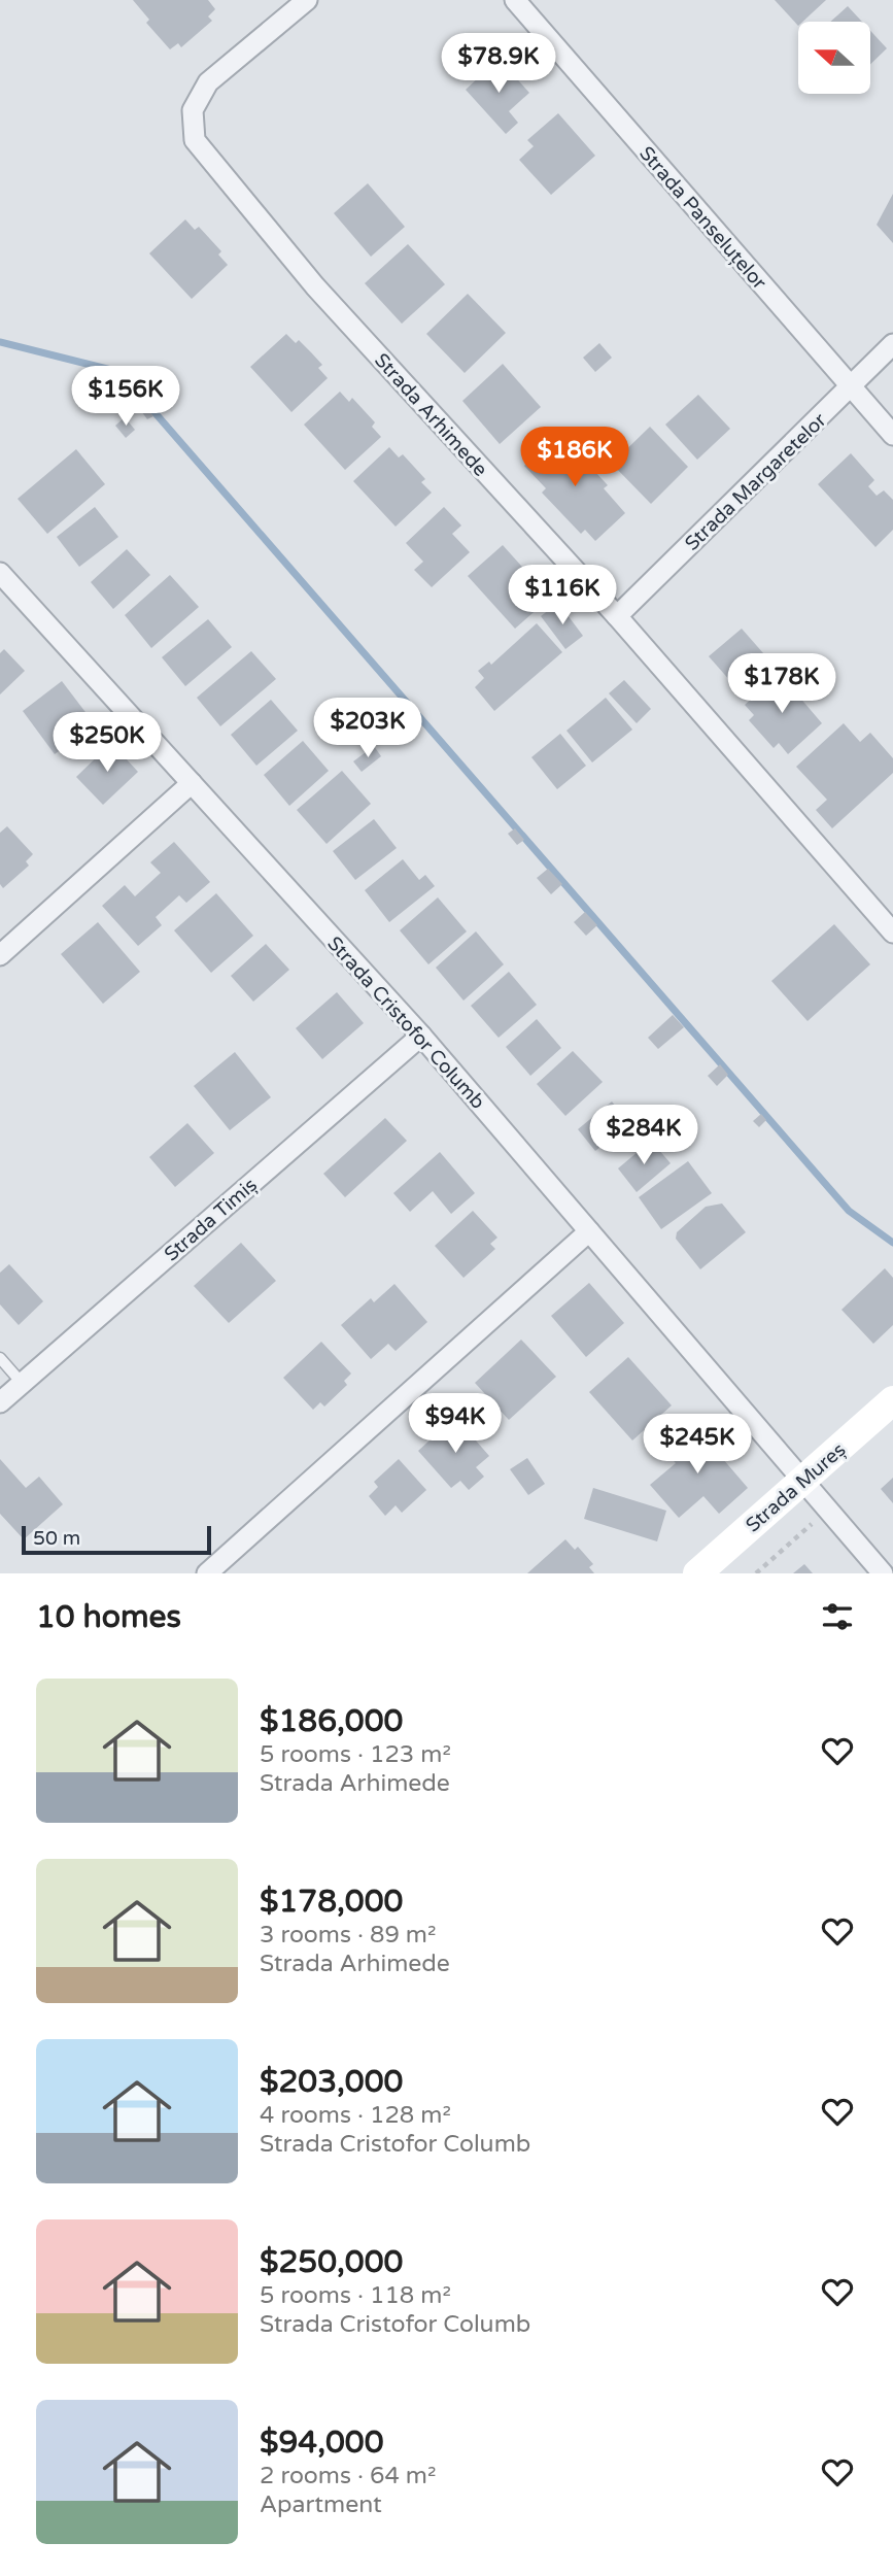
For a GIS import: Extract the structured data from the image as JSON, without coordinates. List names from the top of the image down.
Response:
{
  "streets": {
    "street": [
      "Strada Panseluțelor",
      "Strada Arhimede",
      "Strada Margaretelor",
      "Strada Cristofor Columb",
      "Strada Timiș",
      "Strada Mureș"
    ]
  },
  "crossings": [
    ["Strada Panseluțelor", "Strada Margaretelor"],
    ["Strada Arhimede", "Strada Margaretelor"],
    ["Strada Cristofor Columb", "Strada Timiș"],
    ["Strada Cristofor Columb", "Strada Mureș"]
  ],
  "scale_bar": "50 m",
  "north": "left",
  "page": {
    "price": [
      "$78.9K",
      "$156K",
      "$186K",
      "$116K",
      "$178K",
      "$203K",
      "$250K",
      "$284K",
      "$94K",
      "$245K"
    ],
    "scale": "50 m",
    "heading": "10 homes",
    "list": [
      {
        "name": "$186,000",
        "note": "5 rooms · 123 m² · Strada Arhimede"
      },
      {
        "name": "$178,000",
        "note": "3 rooms · 89 m² · Strada Arhimede"
      },
      {
        "name": "$203,000",
        "note": "4 rooms · 128 m² · Strada Cristofor Columb"
      },
      {
        "name": "$250,000",
        "note": "5 rooms · 118 m² · Strada Cristofor Columb"
      },
      {
        "name": "$94,000",
        "note": "2 rooms · 64 m² · Apartment"
      }
    ]
  }
}
